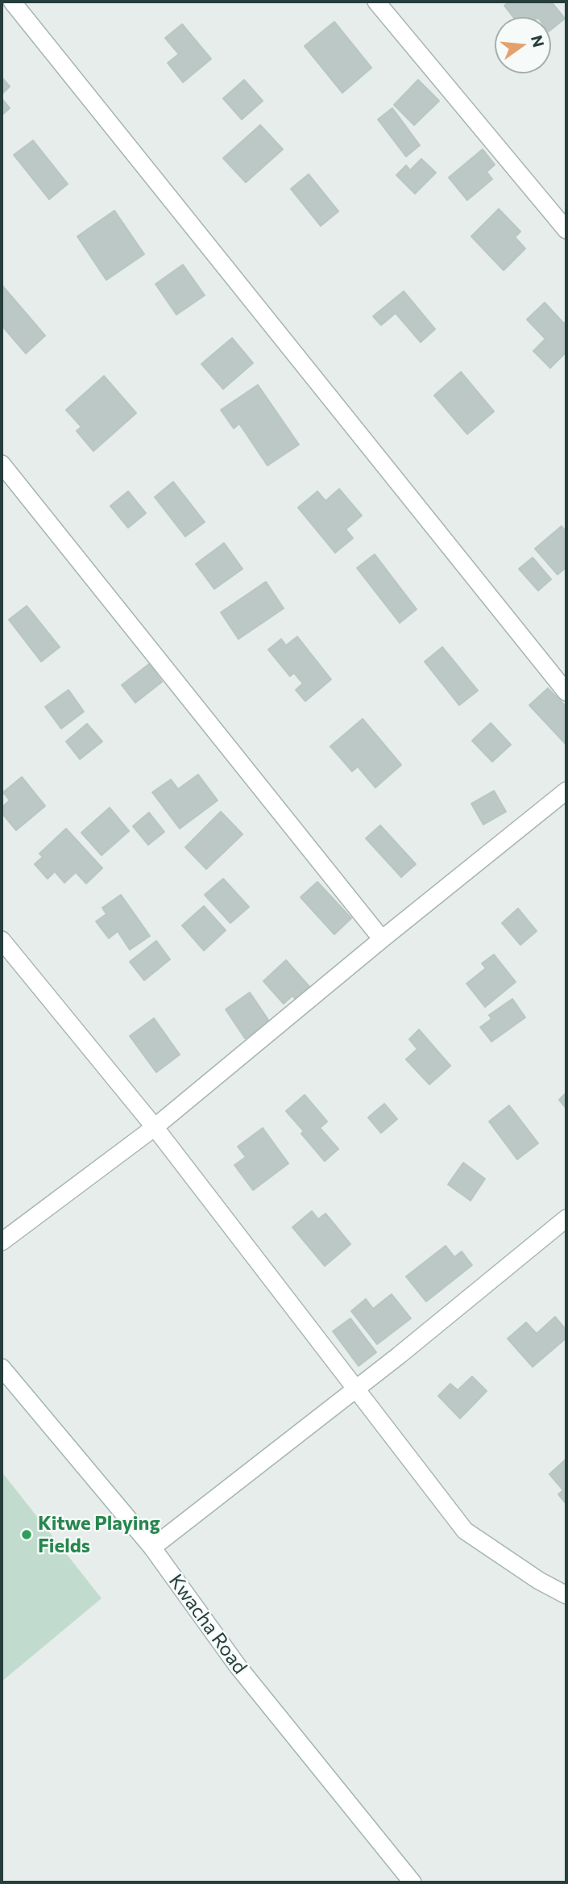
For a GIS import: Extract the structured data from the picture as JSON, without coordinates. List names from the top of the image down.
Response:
{
  "streets": {
    "street": ["Kwacha Road"]
  },
  "places": ["Kitwe Playing Fields"],
  "north": "right"
}
